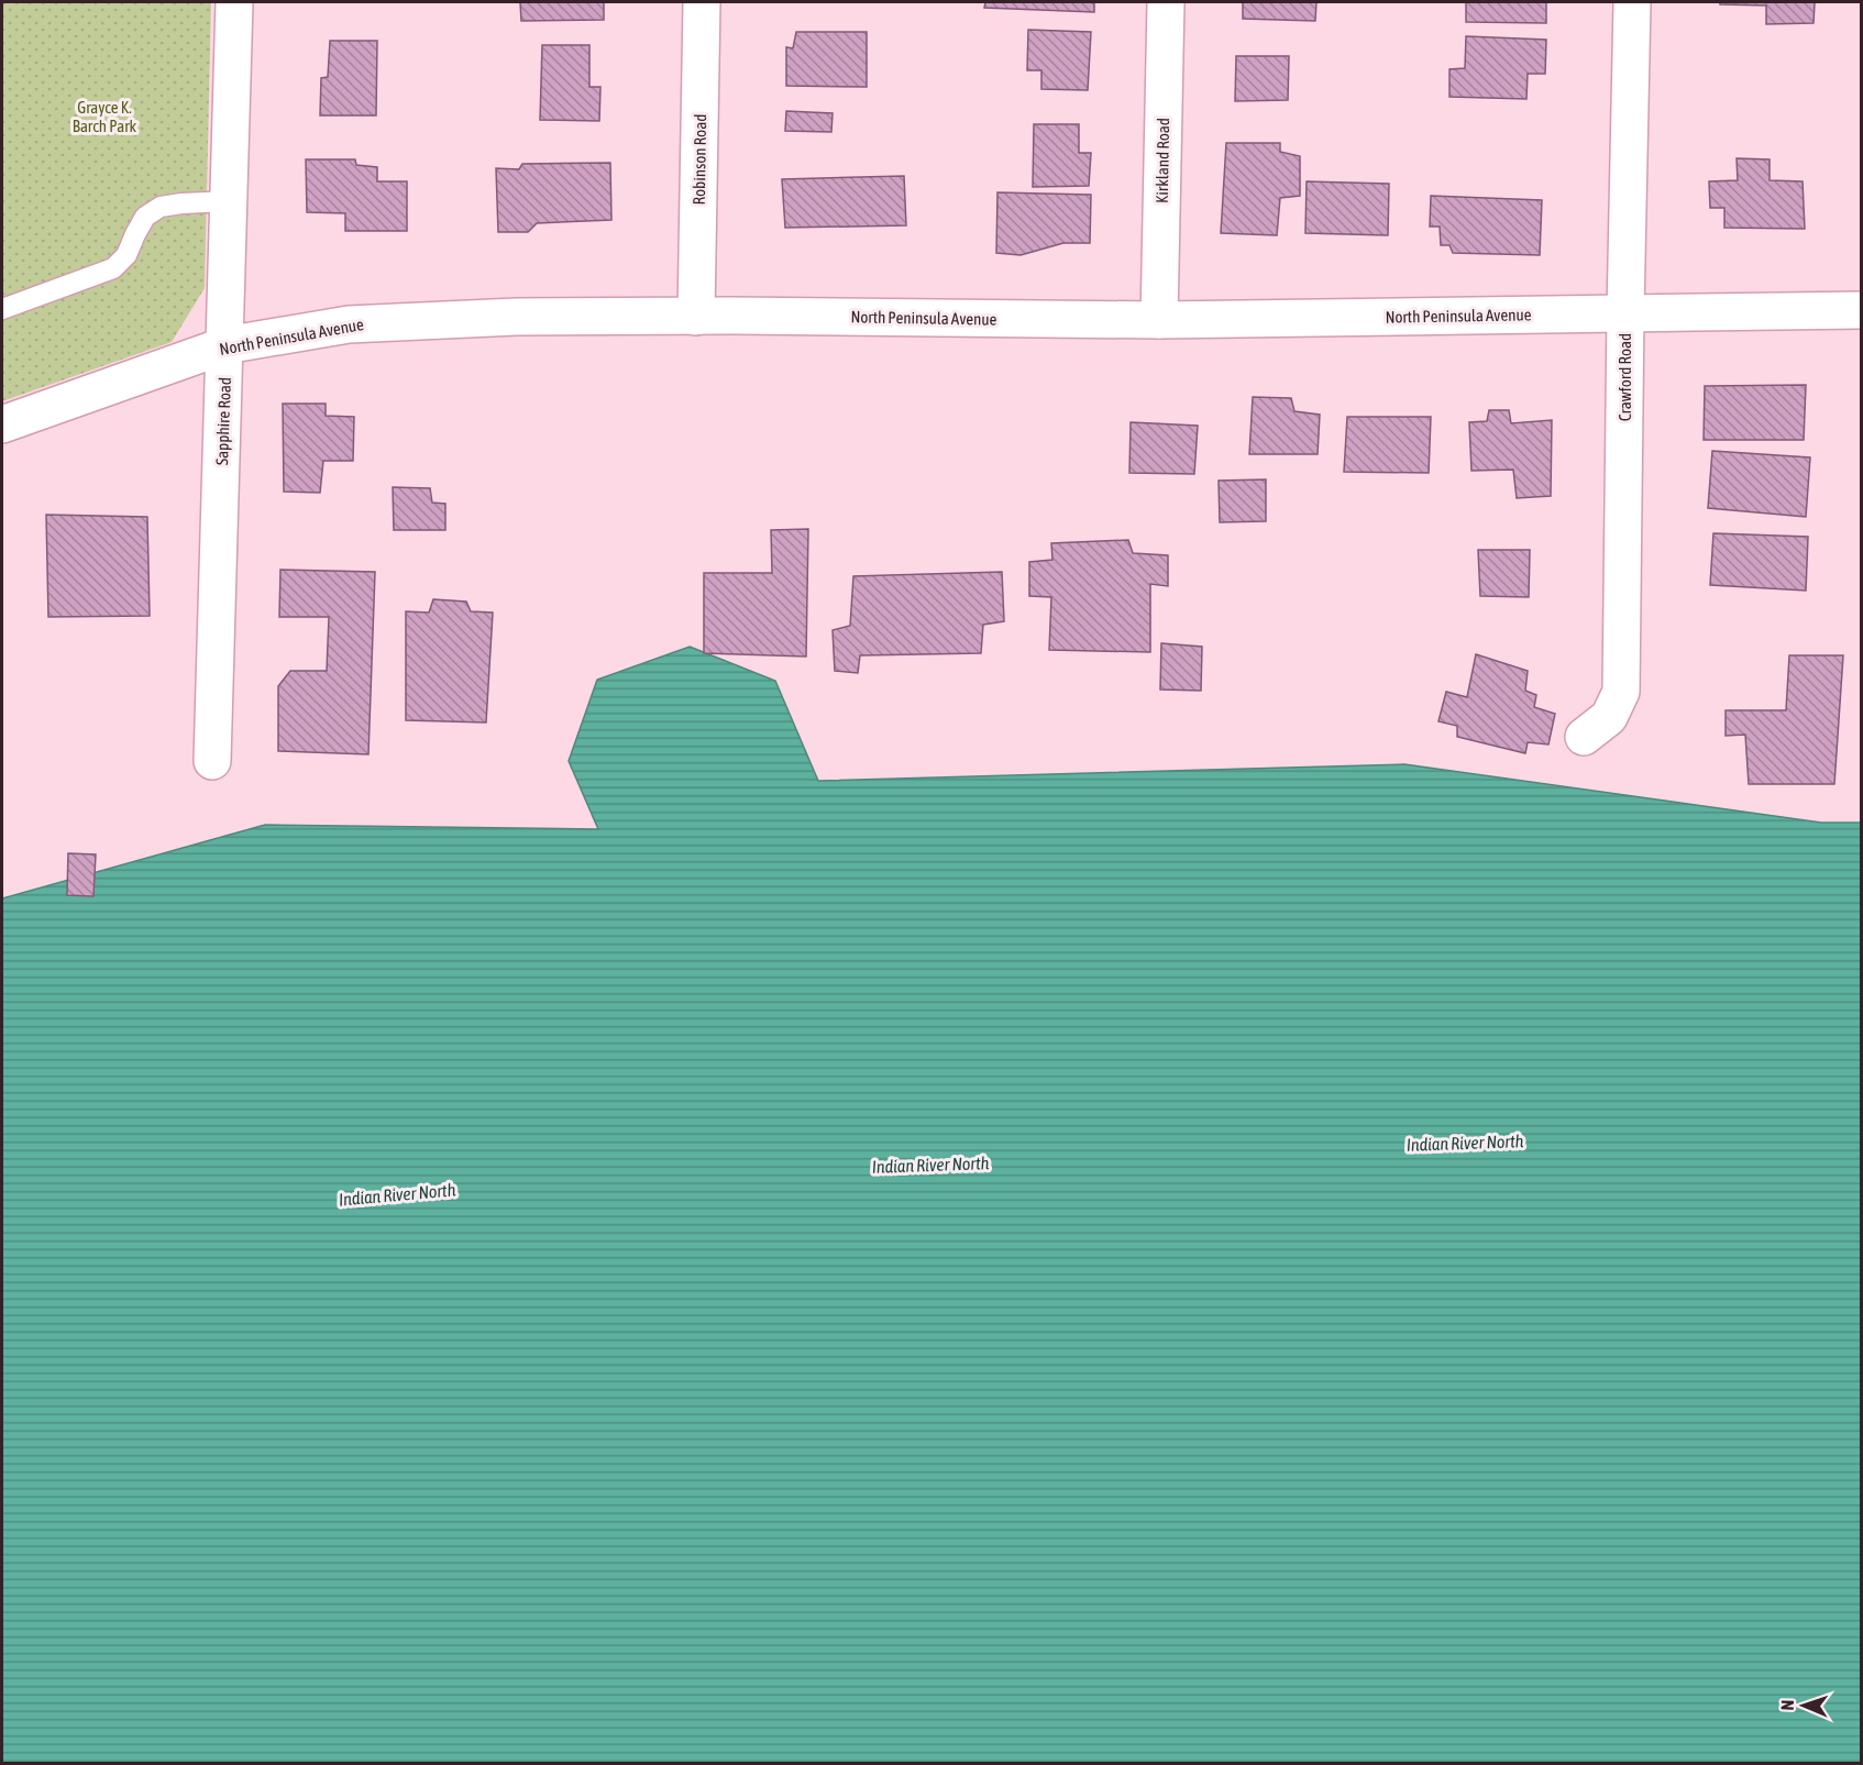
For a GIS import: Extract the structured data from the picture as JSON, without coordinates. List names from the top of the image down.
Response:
{
  "streets": {
    "street": [
      "Robinson Road",
      "Kirkland Road",
      "North Peninsula Avenue",
      "Crawford Road",
      "Sapphire Road"
    ]
  },
  "crossings": [
    ["Robinson Road", "North Peninsula Avenue"],
    ["Kirkland Road", "North Peninsula Avenue"],
    ["North Peninsula Avenue", "Crawford Road"],
    ["North Peninsula Avenue", "Sapphire Road"]
  ],
  "water": ["Indian River North"],
  "parks": ["Grayce K. Barch Park"],
  "north": "left"
}
